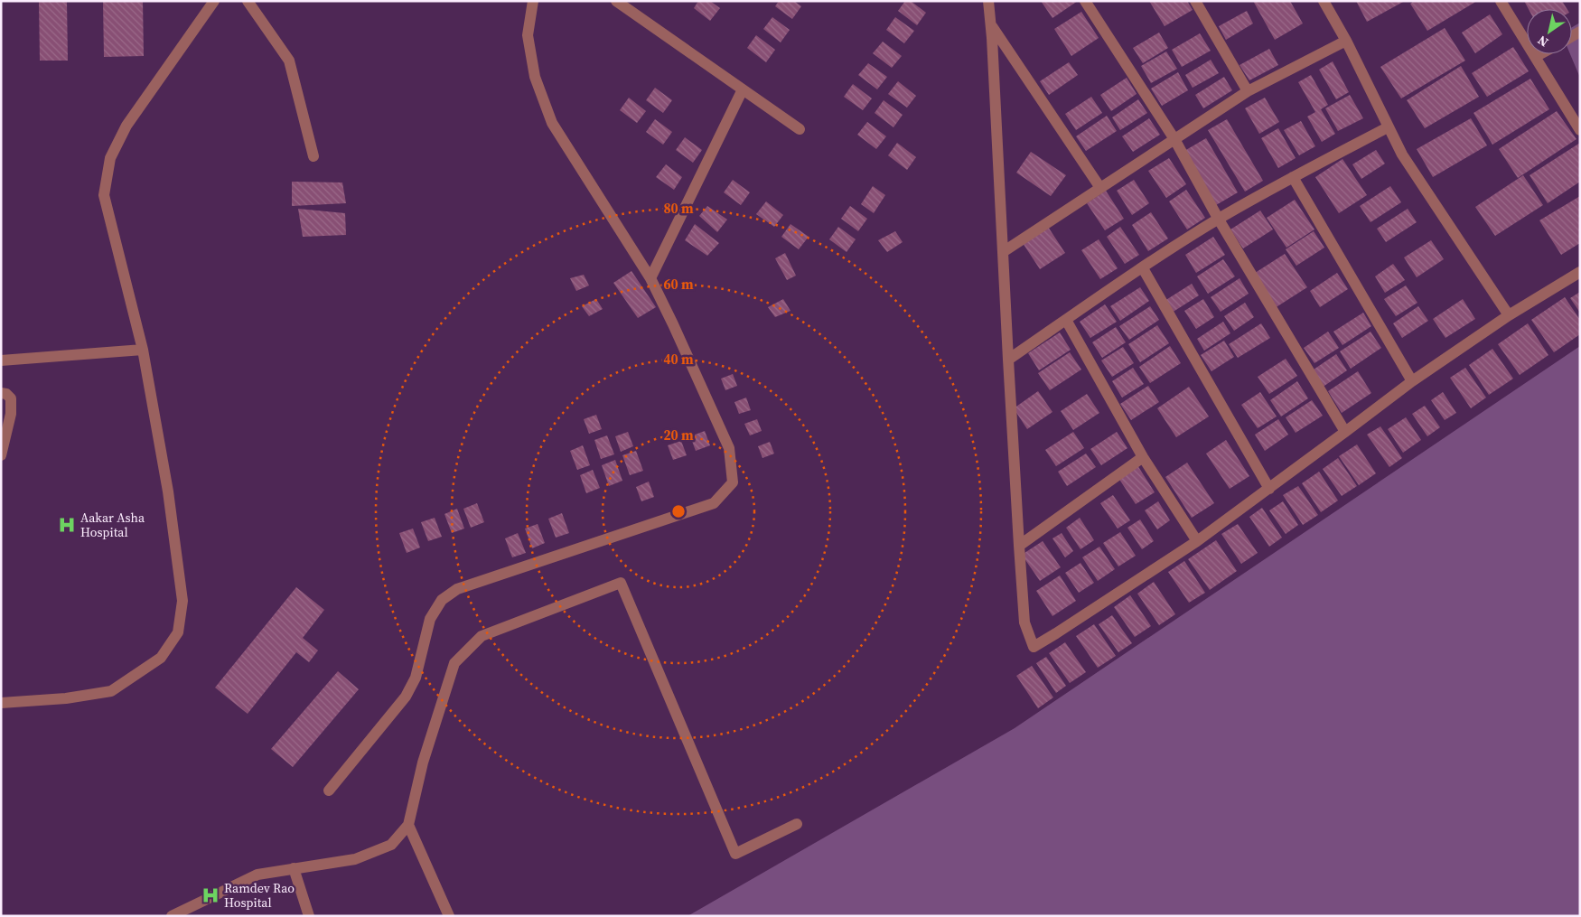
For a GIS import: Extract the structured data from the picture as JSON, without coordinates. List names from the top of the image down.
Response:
{
  "places": {
    "hospital": ["Aakar Asha Hospital", "Ramdev Rao Hospital"]
  },
  "north": "bottom left",
  "rings": [
    "80 m",
    "60 m",
    "40 m",
    "20 m"
  ]
}
